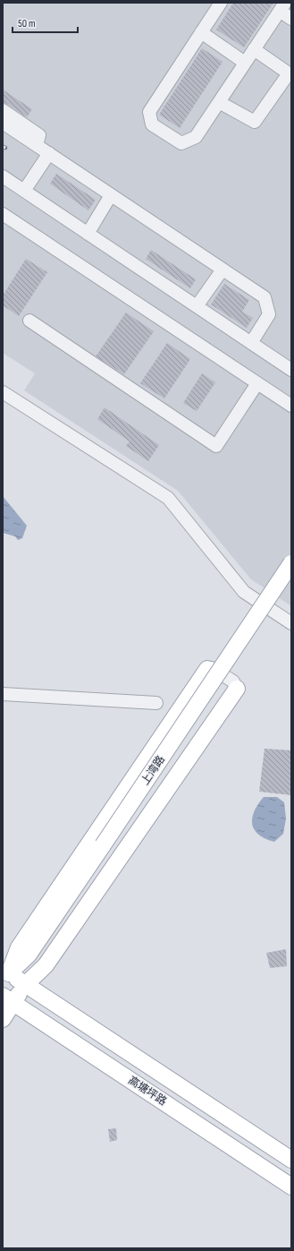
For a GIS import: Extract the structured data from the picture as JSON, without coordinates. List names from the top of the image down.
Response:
{
  "streets": {
    "main road": ["上湾路", "高塘坪路"]
  },
  "crossings": [
    ["上湾路", "高塘坪路"]
  ],
  "scale_bar": "50 m"
}
